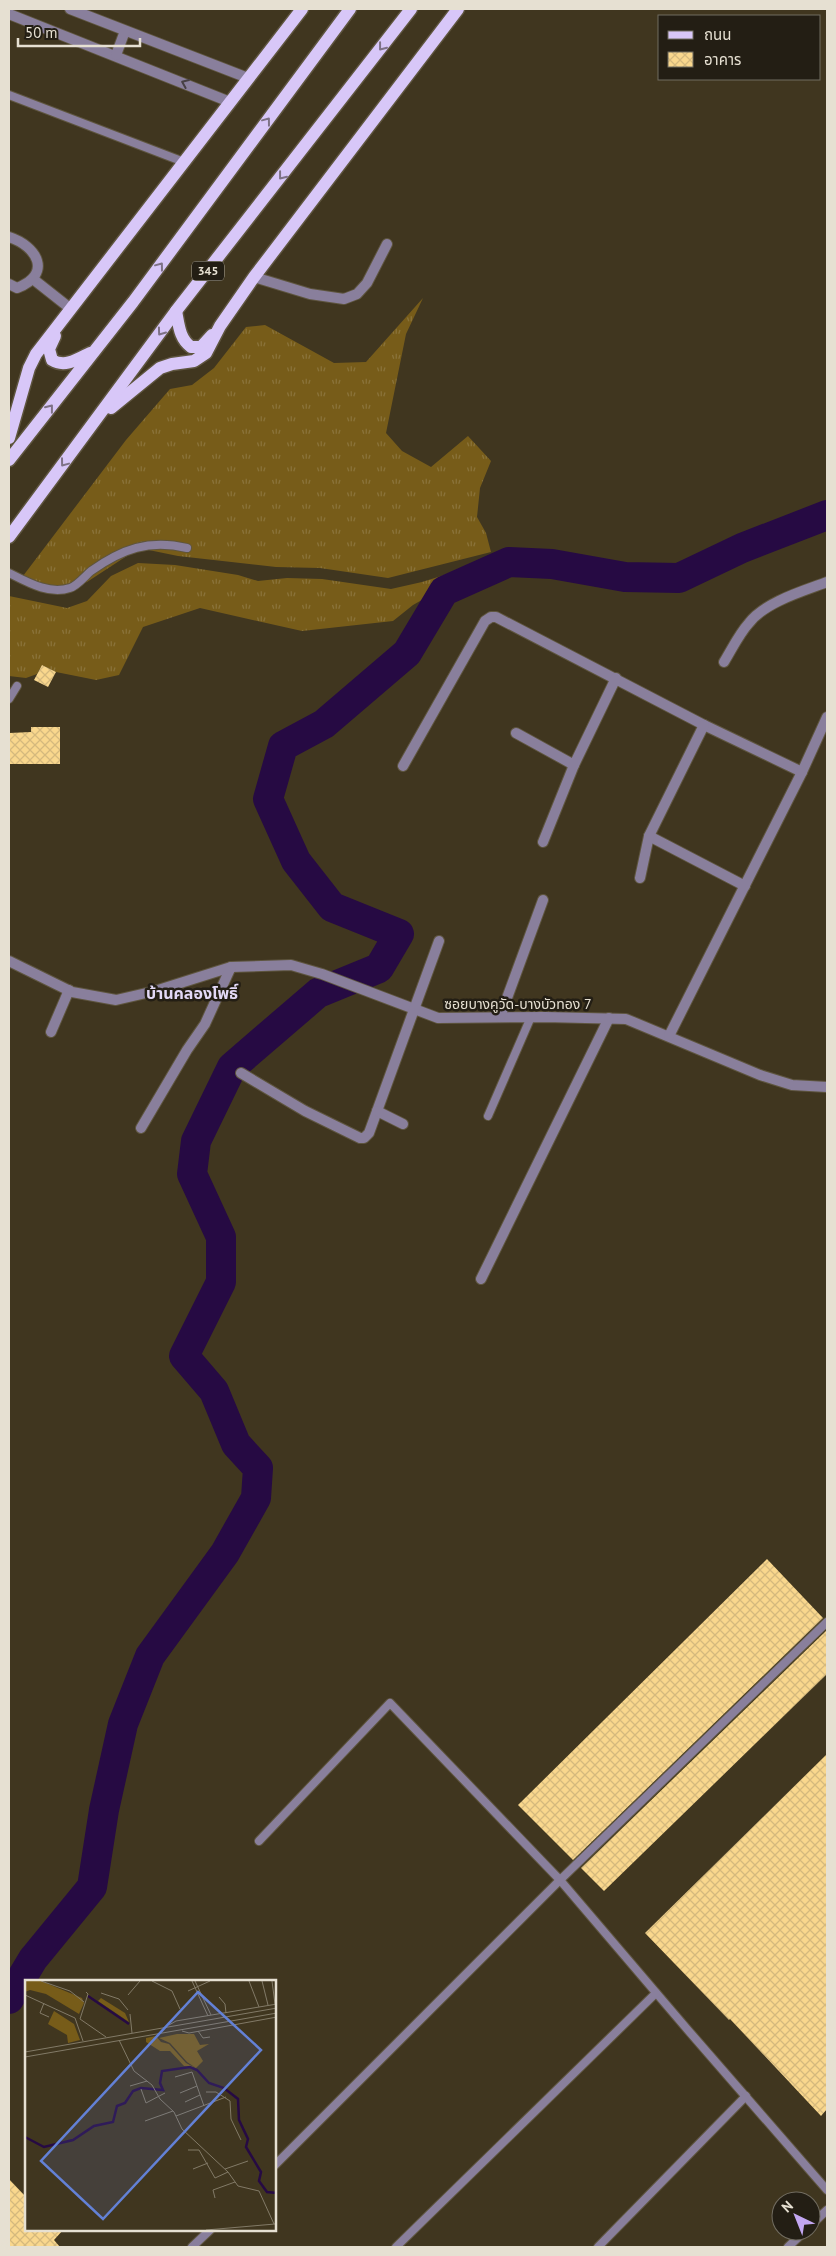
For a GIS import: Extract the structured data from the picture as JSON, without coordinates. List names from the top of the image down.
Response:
{
  "streets": {
    "main road": ["345"],
    "street": ["ซอยบางคูวัด-บางบัวทอง 7"]
  },
  "districts": ["บ้านคลองโพธิ์"],
  "legend": ["ถนน", "อาคาร"],
  "scale_bar": "50 m",
  "north": "top left"
}
